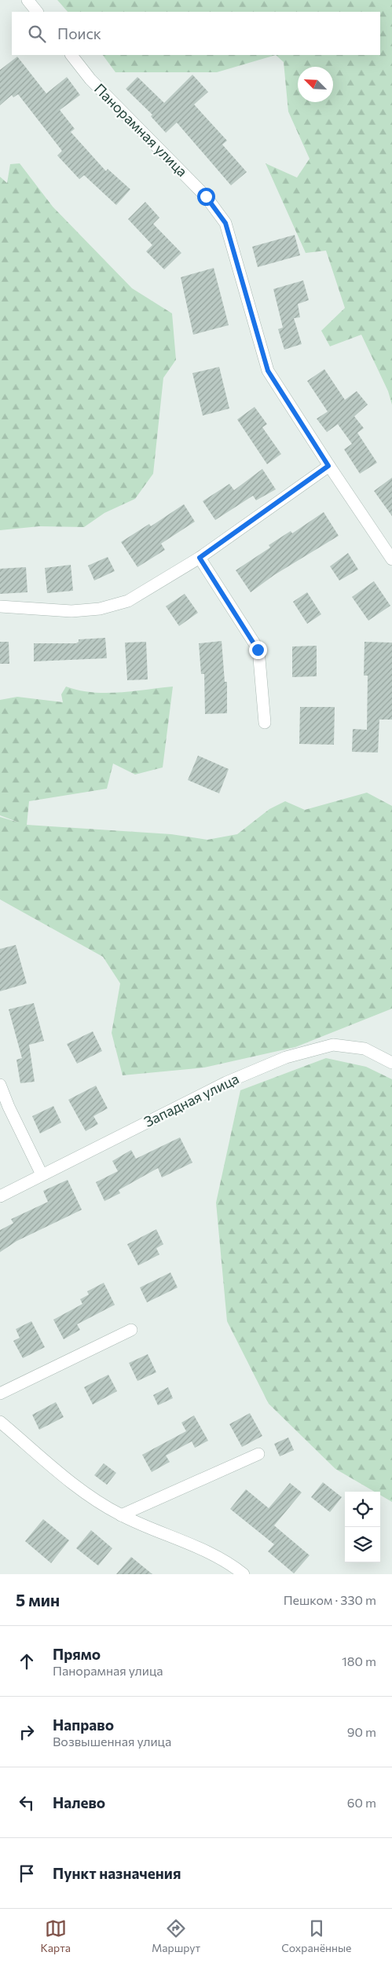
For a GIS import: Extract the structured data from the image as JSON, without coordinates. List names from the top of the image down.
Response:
{
  "streets": {
    "street": ["Панорамная улица", "Западная улица"]
  },
  "north": "top left",
  "page": {
    "search": "Поиск",
    "heading": ["5 мин", "Пешком · 330 m"],
    "list": [
      ["Прямо", "Панорамная улица", "180 m"],
      ["Направо", "Возвышенная улица", "90 m"],
      ["Налево", "60 m"],
      "Пункт назначения"
    ],
    "nav": ["Карта", "Маршрут", "Сохранённые"]
  }
}
